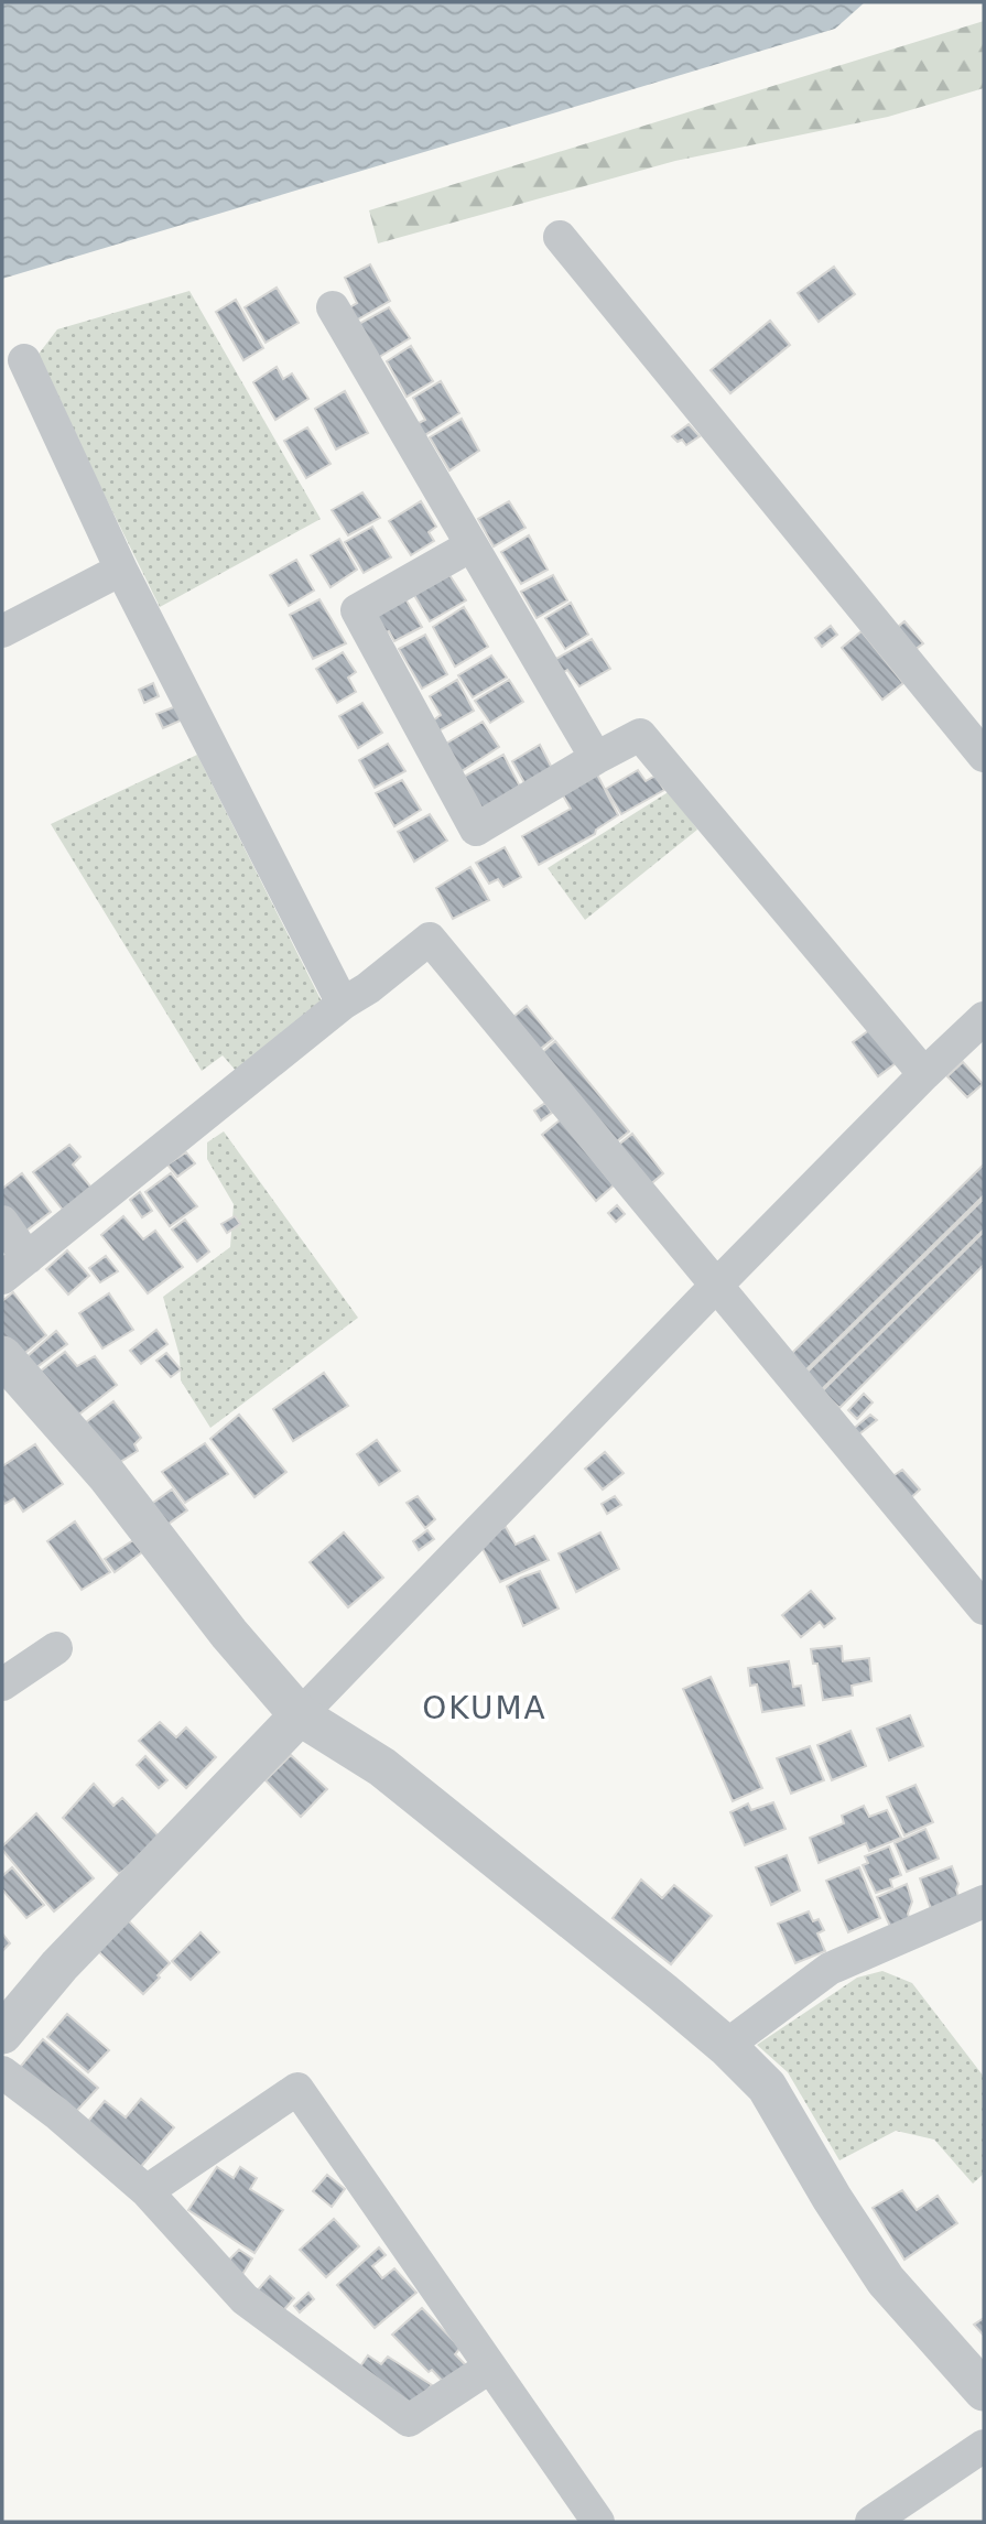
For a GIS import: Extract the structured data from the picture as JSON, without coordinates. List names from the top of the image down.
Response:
{
  "districts": ["OKUMA"]
}
